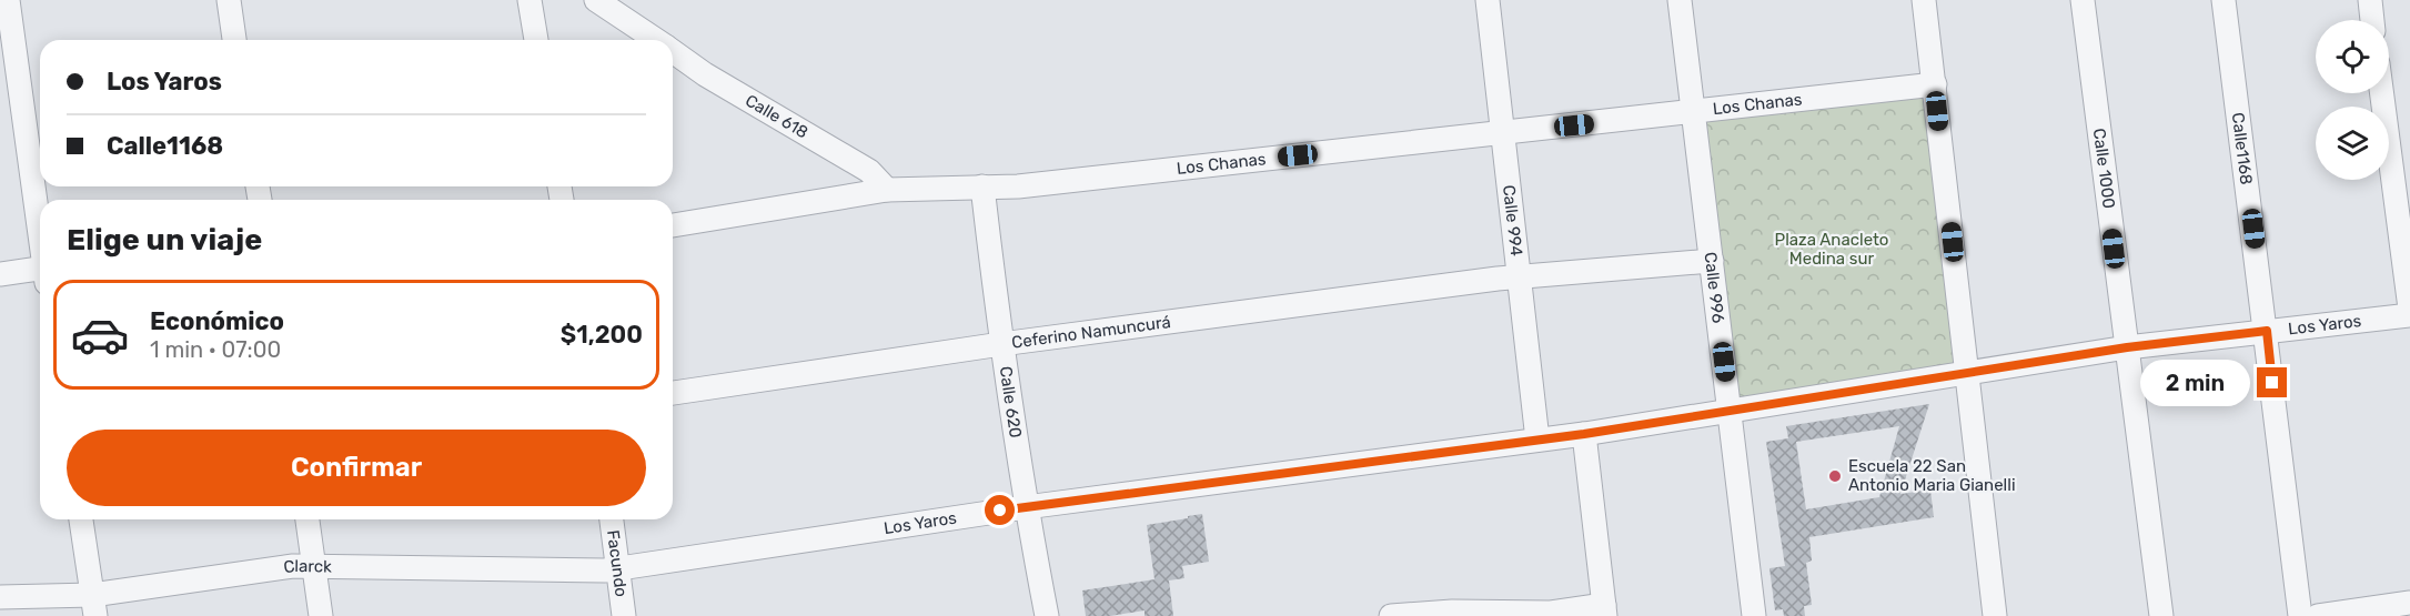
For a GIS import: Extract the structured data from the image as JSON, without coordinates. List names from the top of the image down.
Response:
{
  "streets": {
    "street": [
      "Los Chanas",
      "Calle 618",
      "Calle1168",
      "Calle 1000",
      "Calle 994",
      "Calle 996",
      "Los Yaros",
      "Ceferino Namuncurá",
      "Calle 620",
      "Facundo",
      "Clarck"
    ]
  },
  "crossings": [
    ["Los Chanas", "Calle 618"],
    ["Los Chanas", "Calle 994"],
    ["Los Chanas", "Calle 996"],
    ["Los Chanas", "Calle 620"],
    ["Calle1168", "Los Yaros"],
    ["Calle 1000", "Los Yaros"],
    ["Calle 994", "Los Yaros"],
    ["Calle 994", "Ceferino Namuncurá"],
    ["Calle 996", "Los Yaros"],
    ["Calle 996", "Ceferino Namuncurá"],
    ["Los Yaros", "Calle 620"],
    ["Los Yaros", "Facundo"],
    ["Los Yaros", "Clarck"],
    ["Ceferino Namuncurá", "Calle 620"],
    ["Facundo", "Clarck"]
  ],
  "parks": ["Plaza Anacleto Medina sur"],
  "places": ["Escuela 22 San Antonio Maria Gianelli"],
  "page": {
    "banner": ["Los Yaros", "Calle1168"],
    "heading": "Elige un viaje",
    "list": [
      {
        "name": "Económico",
        "note": "1 min · 07:00",
        "value": "$1,200"
      }
    ],
    "bubble": "2 min",
    "buttons": "Confirmar"
  }
}
